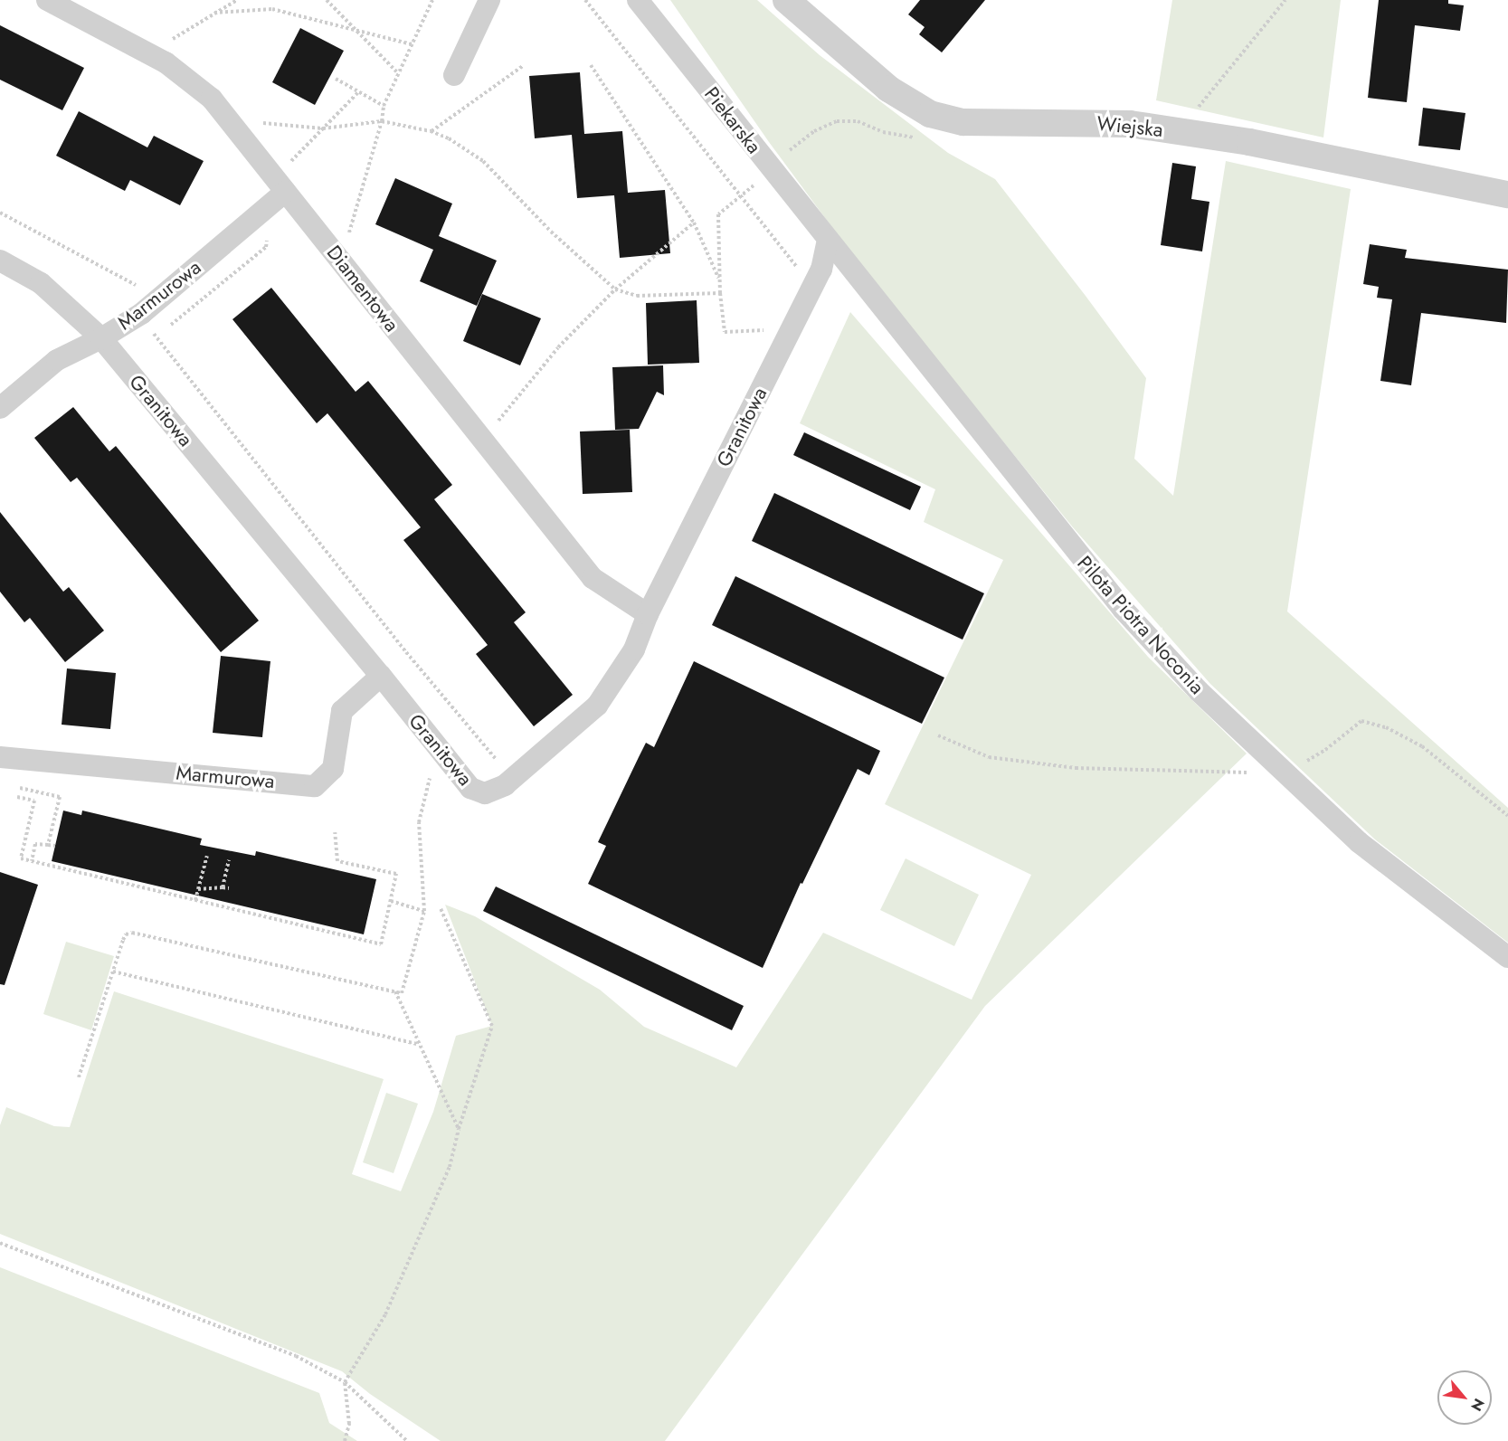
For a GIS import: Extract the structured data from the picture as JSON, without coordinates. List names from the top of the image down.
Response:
{
  "streets": {
    "street": [
      "Piekarska",
      "Wiejska",
      "Diamentowa",
      "Marmurowa",
      "Granitowa",
      "Pilota Piotra Noconia"
    ]
  },
  "crossings": [
    ["Piekarska", "Granitowa"],
    ["Piekarska", "Pilota Piotra Noconia"],
    ["Diamentowa", "Marmurowa"],
    ["Diamentowa", "Granitowa"],
    ["Marmurowa", "Granitowa"],
    ["Granitowa", "Pilota Piotra Noconia"]
  ],
  "north": "bottom right"
}
